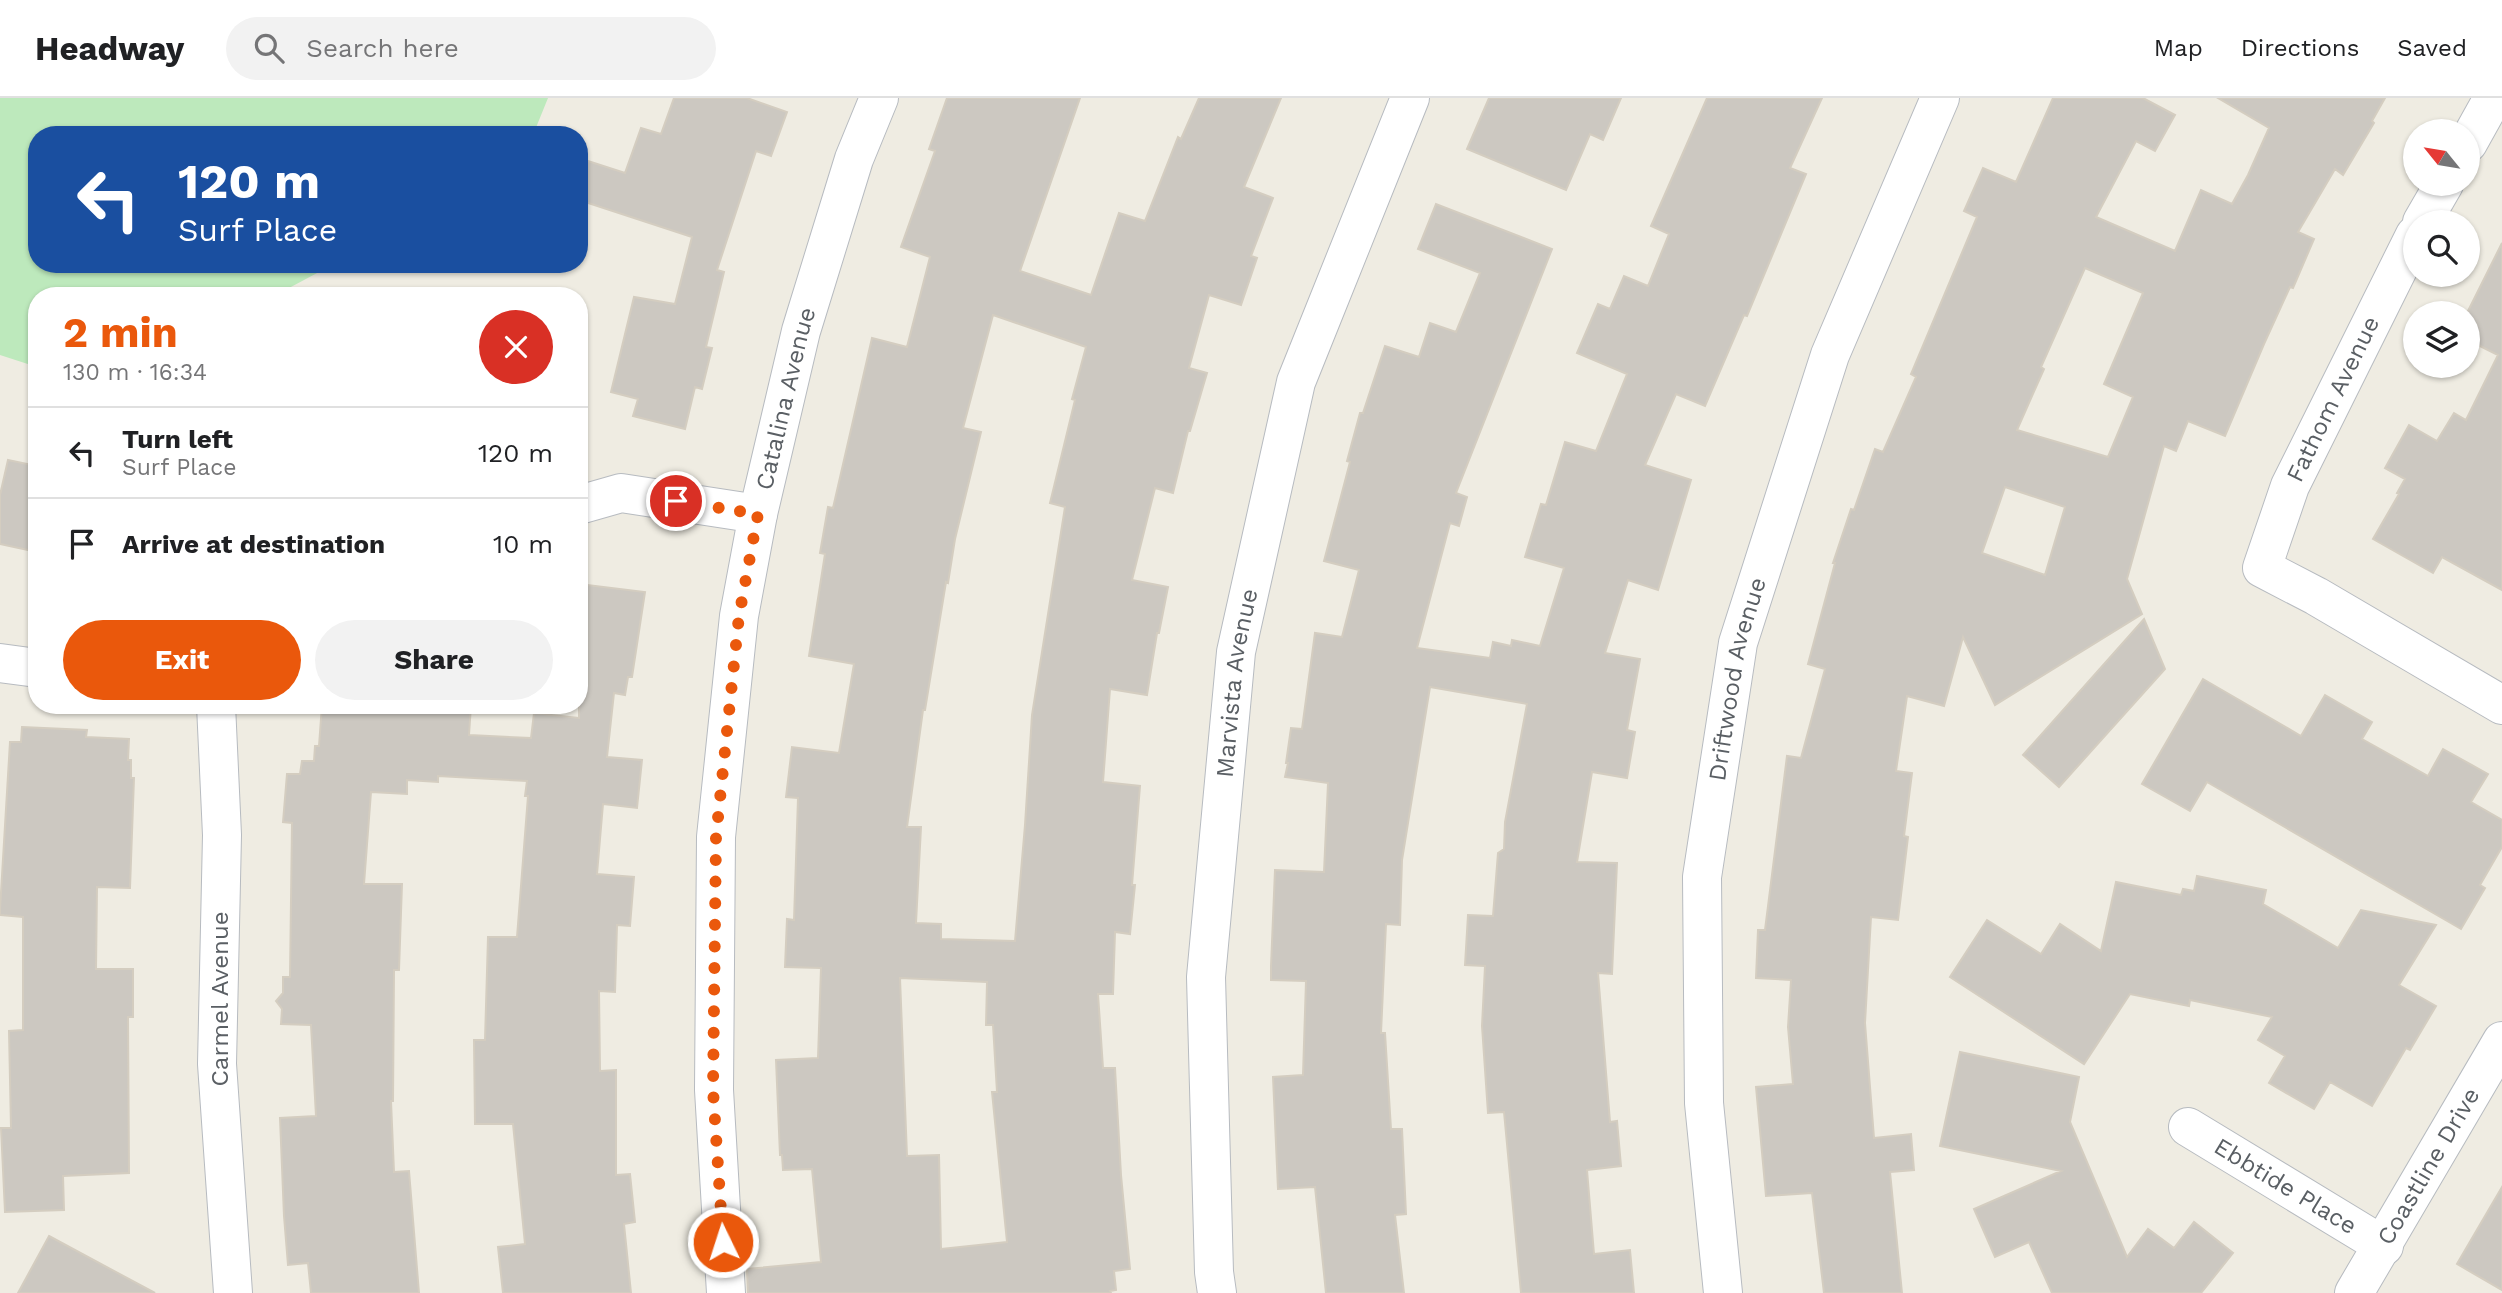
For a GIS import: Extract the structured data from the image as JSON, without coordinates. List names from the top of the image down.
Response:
{
  "streets": {
    "street": [
      "Catalina Avenue",
      "Fathom Avenue",
      "Driftwood Avenue",
      "Marvista Avenue",
      "Carmel Avenue",
      "Coastline Drive",
      "Ebbtide Place"
    ]
  },
  "crossings": [
    ["Coastline Drive", "Ebbtide Place"]
  ],
  "north": "top left",
  "page": {
    "header": "Headway",
    "search": "Search here",
    "nav": ["Map", "Directions", "Saved"],
    "turn": ["120 m", "Surf Place"],
    "heading": ["2 min", "130 m · 16:34"],
    "list": [
      {
        "name": "Turn left",
        "note": "Surf Place",
        "value": "120 m"
      },
      {
        "name": "Arrive at destination",
        "value": "10 m"
      }
    ],
    "buttons": ["Exit", "Share"]
  }
}
